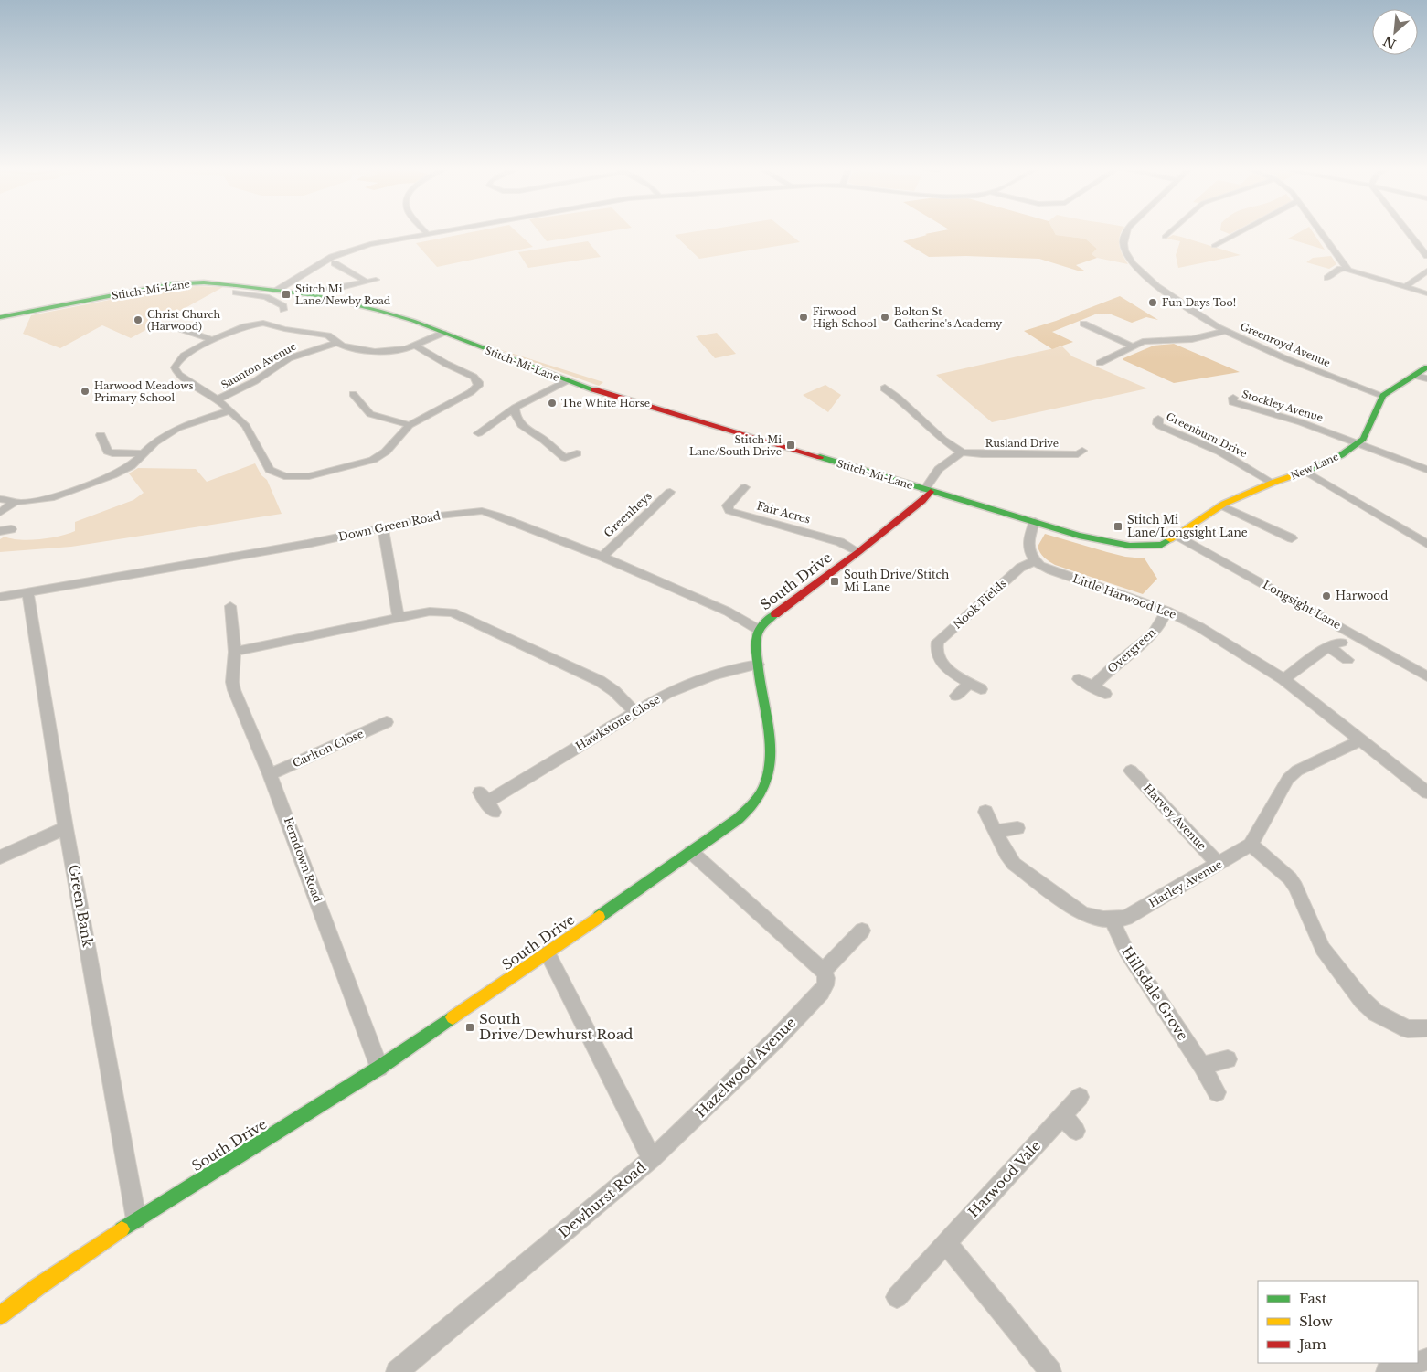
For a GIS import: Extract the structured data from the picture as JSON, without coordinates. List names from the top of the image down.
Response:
{
  "streets": {
    "street": [
      "Stitch-Mi-Lane",
      "Greenroyd Avenue",
      "Saunton Avenue",
      "Stockley Avenue",
      "Greenburn Drive",
      "Rusland Drive",
      "New Lane",
      "Fair Acres",
      "Greenheys",
      "Down Green Road",
      "South Drive",
      "Little Harwood Lee",
      "Nook Fields",
      "Longsight Lane",
      "Overgreen",
      "Hawkstone Close",
      "Carlton Close",
      "Harvey Avenue",
      "Ferndown Road",
      "Harley Avenue",
      "Green Bank",
      "Hillsdale Grove",
      "Hazelwood Avenue",
      "Harwood Vale",
      "Dewhurst Road"
    ]
  },
  "crossings": [
    ["Stitch-Mi-Lane", "New Lane"],
    ["Stitch-Mi-Lane", "South Drive"],
    ["Stitch-Mi-Lane", "Longsight Lane"],
    ["Greenroyd Avenue", "New Lane"],
    ["Stockley Avenue", "New Lane"],
    ["Greenburn Drive", "New Lane"],
    ["New Lane", "Longsight Lane"],
    ["Fair Acres", "South Drive"],
    ["Greenheys", "Down Green Road"],
    ["Down Green Road", "South Drive"],
    ["Down Green Road", "Green Bank"],
    ["South Drive", "Hawkstone Close"],
    ["South Drive", "Ferndown Road"],
    ["South Drive", "Green Bank"],
    ["South Drive", "Dewhurst Road"],
    ["Little Harwood Lee", "Nook Fields"],
    ["Little Harwood Lee", "Overgreen"],
    ["Little Harwood Lee", "Harley Avenue"],
    ["Carlton Close", "Ferndown Road"],
    ["Harvey Avenue", "Harley Avenue"],
    ["Harley Avenue", "Hillsdale Grove"],
    ["Hazelwood Avenue", "Dewhurst Road"]
  ],
  "places": {
    "transit": [
      "Stitch Mi Lane/Newby Road",
      "Stitch Mi Lane/South Drive",
      "Stitch Mi Lane/Longsight Lane",
      "South Drive/Stitch Mi Lane",
      "South Drive/Dewhurst Road"
    ],
    "other": [
      "Fun Days Too!",
      "Firwood High School",
      "Bolton St Catherine's Academy",
      "Christ Church (Harwood)",
      "Harwood Meadows Primary School",
      "The White Horse",
      "Harwood"
    ]
  },
  "legend": ["Fast", "Slow", "Jam"],
  "north": "bottom left"
}
